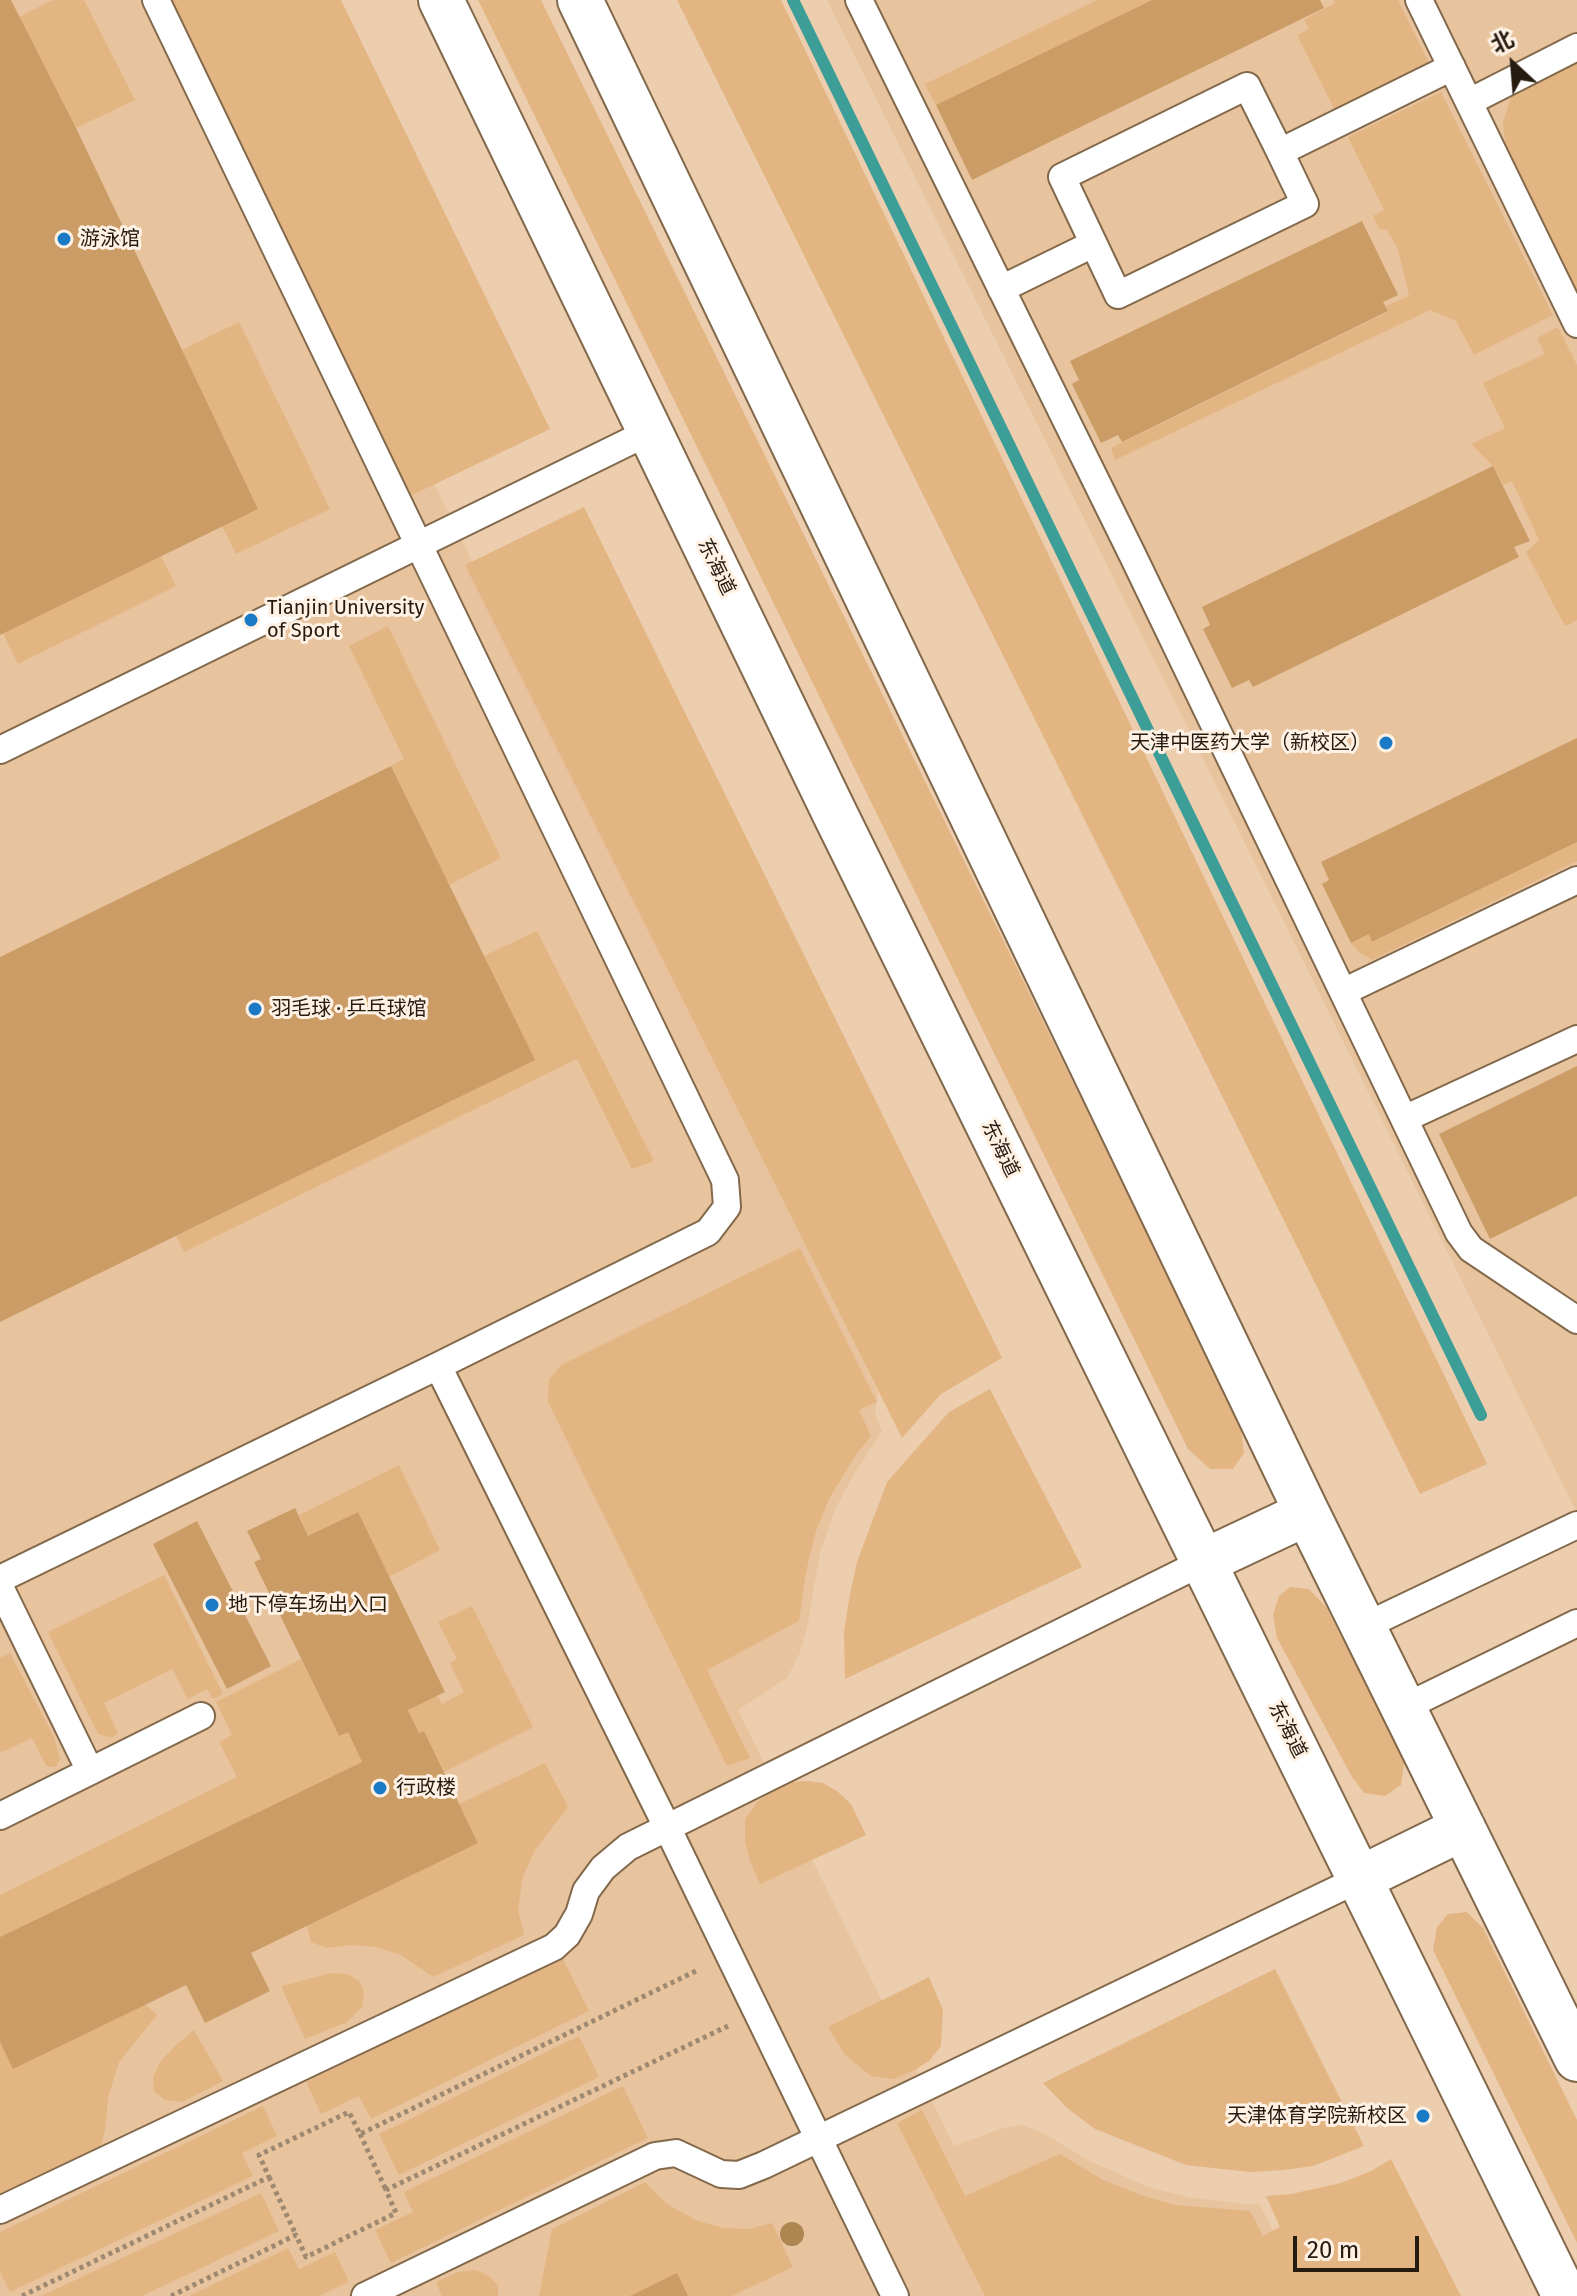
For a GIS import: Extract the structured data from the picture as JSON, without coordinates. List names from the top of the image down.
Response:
{
  "streets": {
    "main road": ["东海道"]
  },
  "places": [
    "游泳馆",
    "Tianjin University of Sport",
    "天津中医药大学（新校区）",
    "羽毛球 · 乒乓球馆",
    "地下停车场出入口",
    "行政楼",
    "天津体育学院新校区"
  ],
  "scale_bar": "20 m",
  "north": "top left"
}
